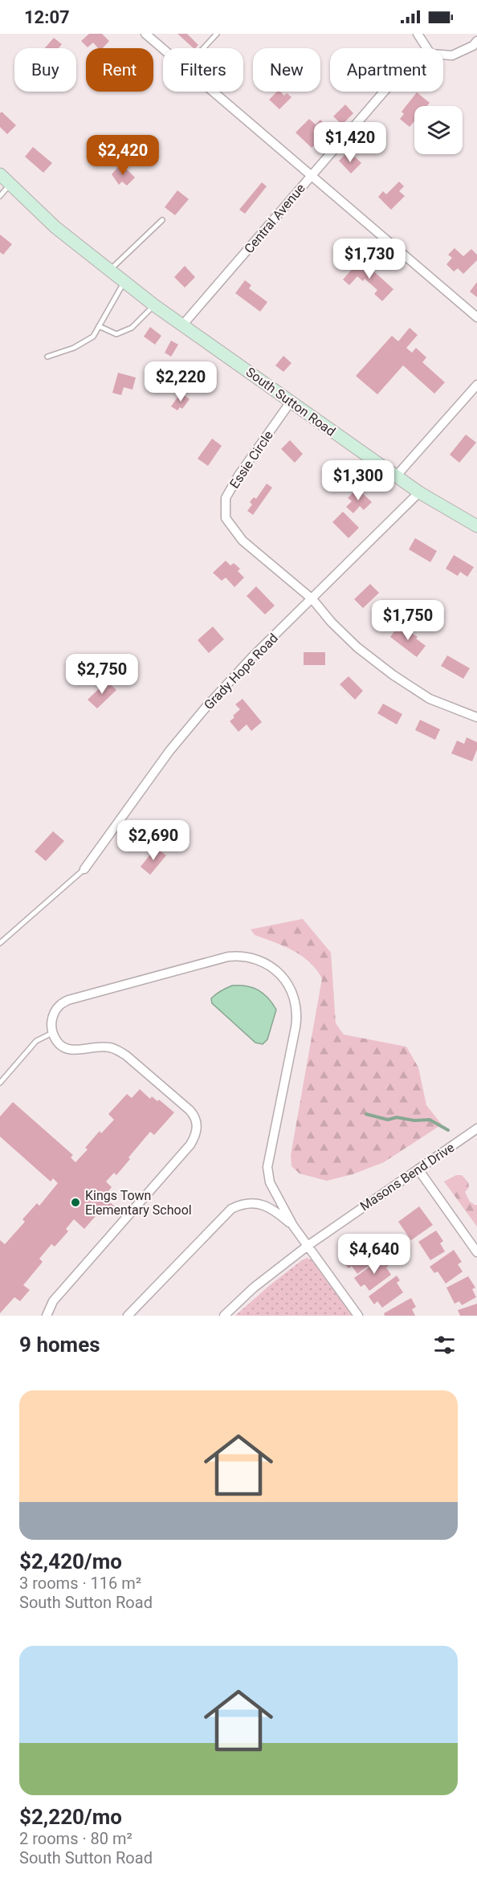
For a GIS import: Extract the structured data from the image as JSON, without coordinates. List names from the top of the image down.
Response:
{
  "streets": {
    "main road": ["South Sutton Road"],
    "street": [
      "Central Avenue",
      "Essie Circle",
      "Grady Hope Road",
      "Masons Bend Drive"
    ]
  },
  "crossings": [
    ["Central Avenue", "South Sutton Road"],
    ["South Sutton Road", "Essie Circle"],
    ["South Sutton Road", "Grady Hope Road"],
    ["Essie Circle", "Grady Hope Road"]
  ],
  "places": ["Kings Town Elementary School"],
  "page": {
    "status": "12:07",
    "chip": [
      "Buy",
      "Rent",
      "Filters",
      "New",
      "Apartment"
    ],
    "price": [
      "$1,420",
      "$2,420",
      "$1,730",
      "$2,220",
      "$1,300",
      "$1,750",
      "$2,750",
      "$2,690",
      "$4,640"
    ],
    "heading": "9 homes",
    "list": [
      {
        "name": "$2,420/mo",
        "note": "3 rooms · 116 m² · South Sutton Road"
      },
      {
        "name": "$2,220/mo",
        "note": "2 rooms · 80 m² · South Sutton Road"
      }
    ]
  }
}
